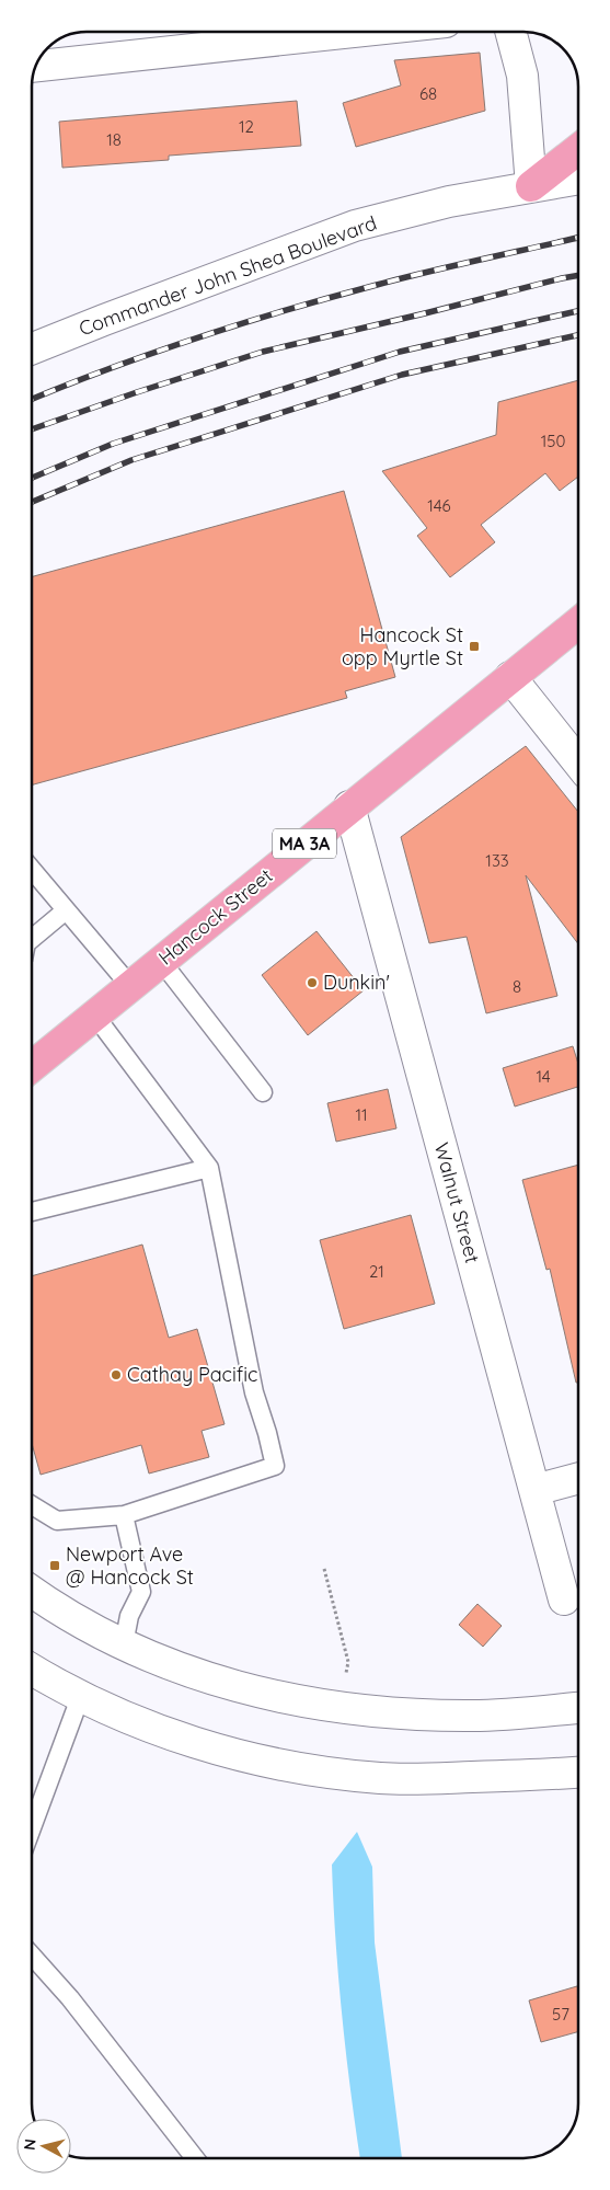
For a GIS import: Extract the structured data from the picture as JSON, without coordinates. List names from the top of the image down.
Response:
{
  "streets": {
    "main road": ["MA 3A", "Hancock Street"],
    "street": ["Commander John Shea Boulevard", "Walnut Street"]
  },
  "crossings": [
    ["Hancock Street", "Walnut Street"]
  ],
  "places": {
    "transit": ["Hancock St opp Myrtle St", "Newport Ave @ Hancock St"],
    "other": ["Dunkin'", "Cathay Pacific"]
  },
  "house_numbers": [
    "68",
    "12",
    "18",
    "150",
    "146",
    "133",
    "8",
    "14",
    "11",
    "21",
    "57"
  ],
  "north": "left"
}
